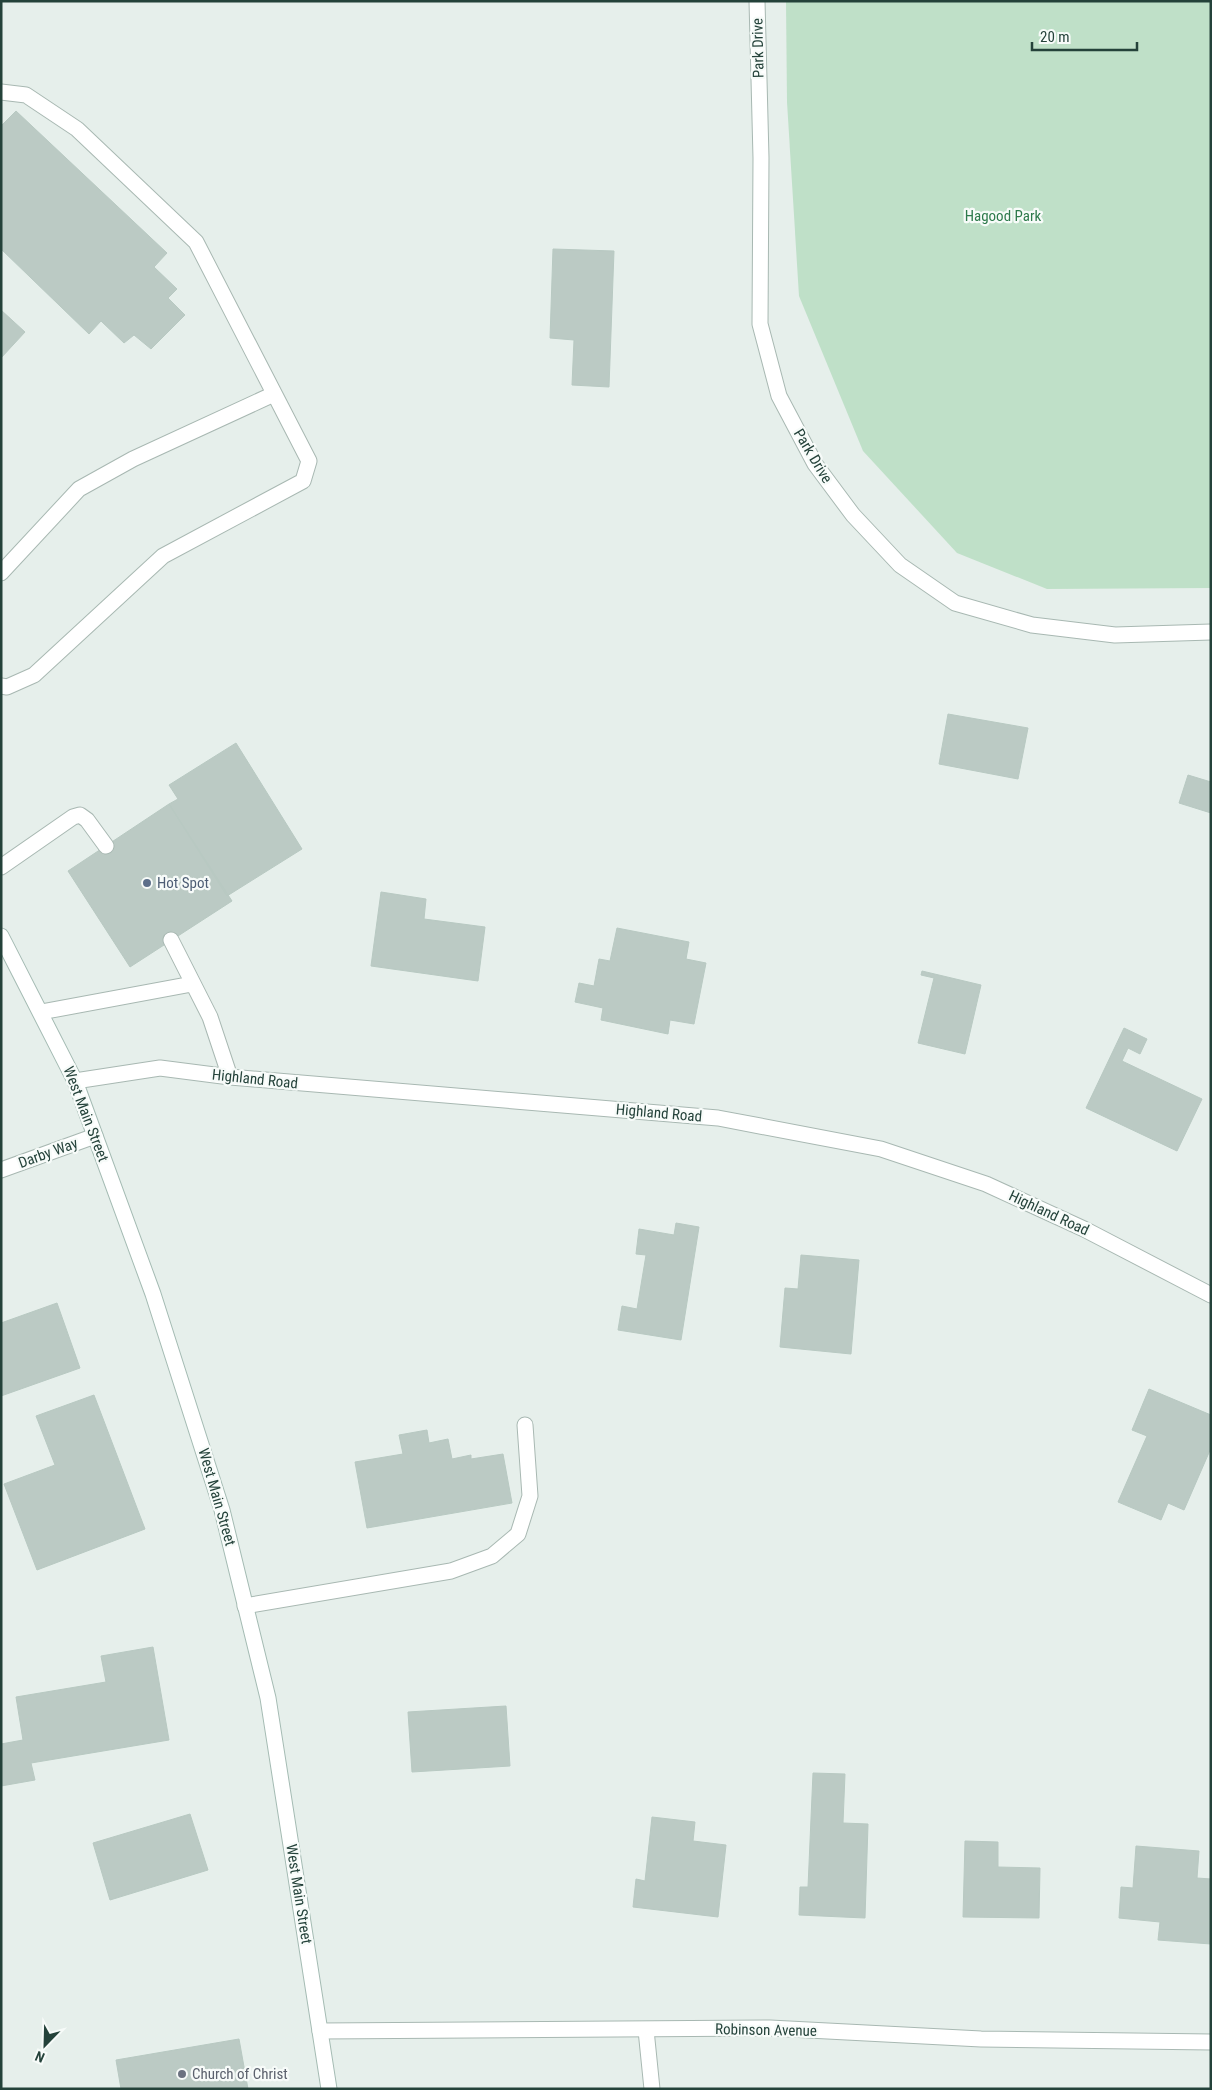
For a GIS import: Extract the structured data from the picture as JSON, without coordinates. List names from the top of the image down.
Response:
{
  "streets": {
    "street": [
      "Park Drive",
      "Highland Road",
      "West Main Street",
      "Darby Way",
      "Robinson Avenue"
    ]
  },
  "crossings": [
    ["Highland Road", "West Main Street"],
    ["West Main Street", "Darby Way"],
    ["West Main Street", "Robinson Avenue"]
  ],
  "parks": ["Hagood Park"],
  "places": ["Hot Spot", "Church of Christ"],
  "scale_bar": "20 m",
  "north": "bottom left"
}
